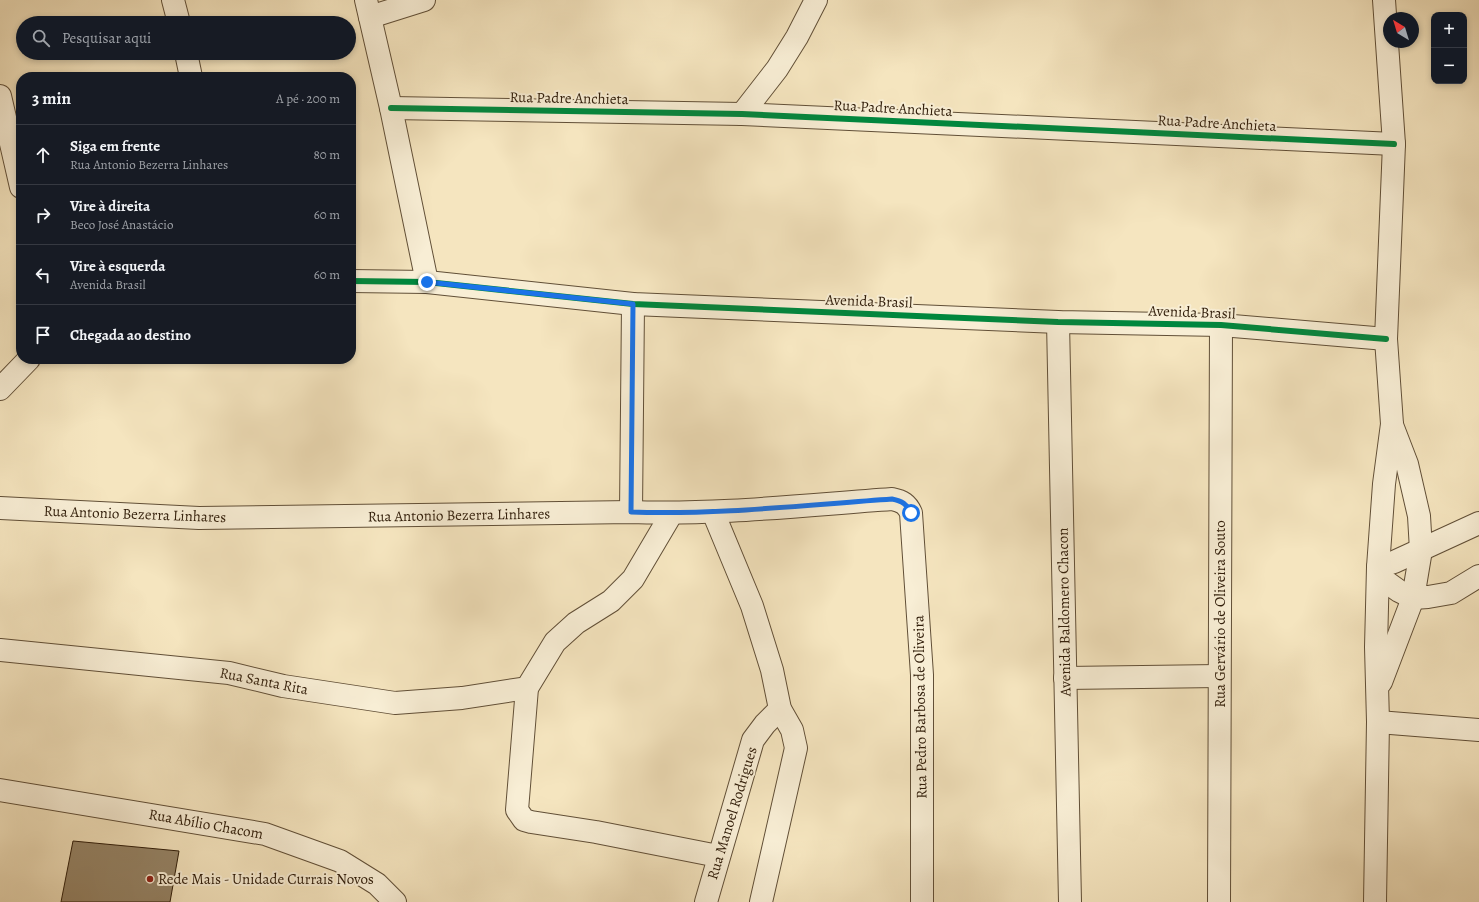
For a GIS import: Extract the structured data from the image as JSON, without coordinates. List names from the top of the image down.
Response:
{
  "streets": {
    "street": [
      "Rua Padre Anchieta",
      "Avenida Brasil",
      "Rua Antonio Bezerra Linhares",
      "Avenida Baldomero Chacon",
      "Rua Gervário de Oliveira Souto",
      "Rua Santa Rita",
      "Rua Pedro Barbosa de Oliveira",
      "Rua Manoel Rodrigues",
      "Rua Abílio Chacom"
    ]
  },
  "crossings": [
    ["Avenida Brasil", "Avenida Baldomero Chacon"],
    ["Avenida Brasil", "Rua Gervário de Oliveira Souto"],
    ["Rua Antonio Bezerra Linhares", "Rua Pedro Barbosa de Oliveira"]
  ],
  "places": ["Rede Mais - Unidade Currais Novos"],
  "north": "top left",
  "page": {
    "map_buttons": ["+", "−"],
    "search": "Pesquisar aqui",
    "heading": ["3 min", "A pé · 200 m"],
    "list": [
      ["Siga em frente", "Rua Antonio Bezerra Linhares", "80 m"],
      ["Vire à direita", "Beco José Anastácio", "60 m"],
      ["Vire à esquerda", "Avenida Brasil", "60 m"],
      "Chegada ao destino"
    ]
  }
}
